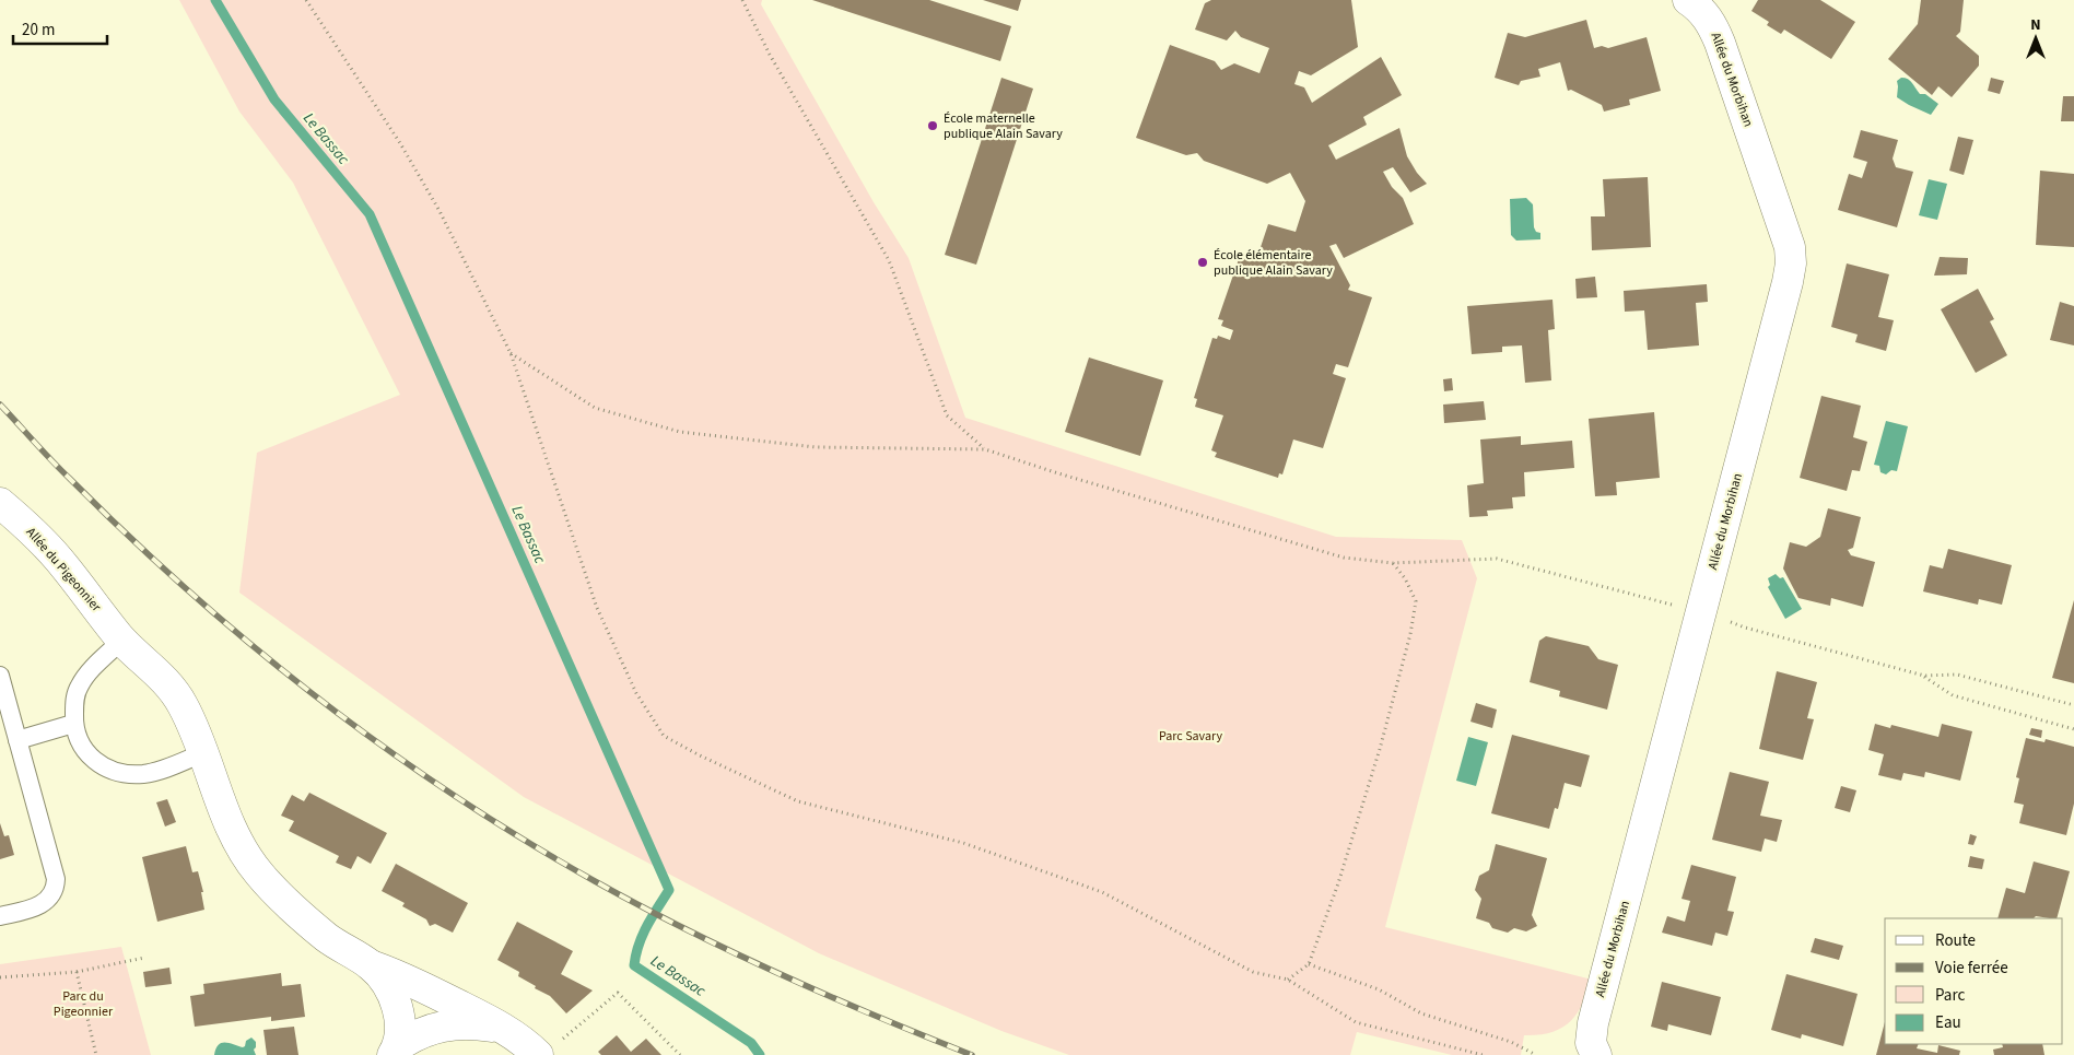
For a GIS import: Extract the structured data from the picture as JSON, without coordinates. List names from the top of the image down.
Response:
{
  "streets": {
    "street": ["Allée du Morbihan", "Allée du Pigeonnier"]
  },
  "water": ["Le Bassac"],
  "parks": ["Parc Savary", "Parc du Pigeonnier"],
  "places": ["École maternelle publique Alain Savary", "École élémentaire publique Alain Savary"],
  "legend": [
    "Route",
    "Voie ferrée",
    "Parc",
    "Eau"
  ],
  "scale_bar": "20 m",
  "north": "top"
}
